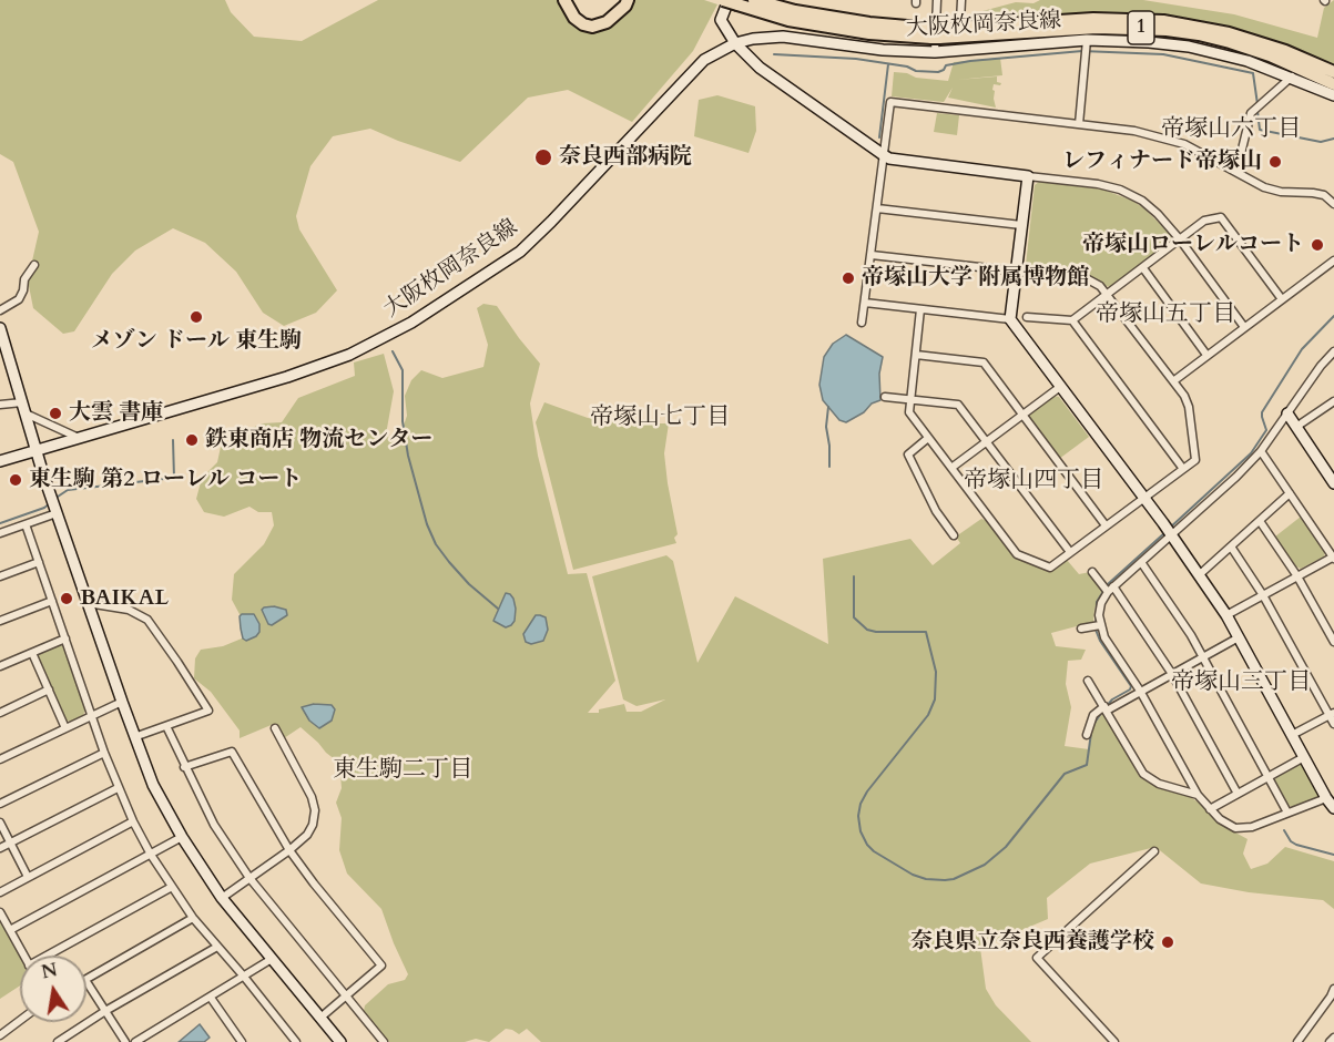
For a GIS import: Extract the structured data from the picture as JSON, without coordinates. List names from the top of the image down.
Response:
{
  "streets": {
    "main road": ["1"],
    "street": ["大阪枚岡奈良線"]
  },
  "districts": [
    "帝塚山六丁目",
    "帝塚山五丁目",
    "帝塚山七丁目",
    "帝塚山四丁目",
    "帝塚山三丁目",
    "東生駒二丁目"
  ],
  "places": [
    "奈良西部病院",
    "レフィナード帝塚山",
    "帝塚山ローレルコート",
    "帝塚山大学 附属博物館",
    "メゾン ドール 東生駒",
    "大雲 書庫",
    "鉄東商店 物流センター",
    "東生駒 第2 ローレル コート",
    "BAIKAL",
    "奈良県立奈良西養護学校"
  ],
  "north": "top"
}
